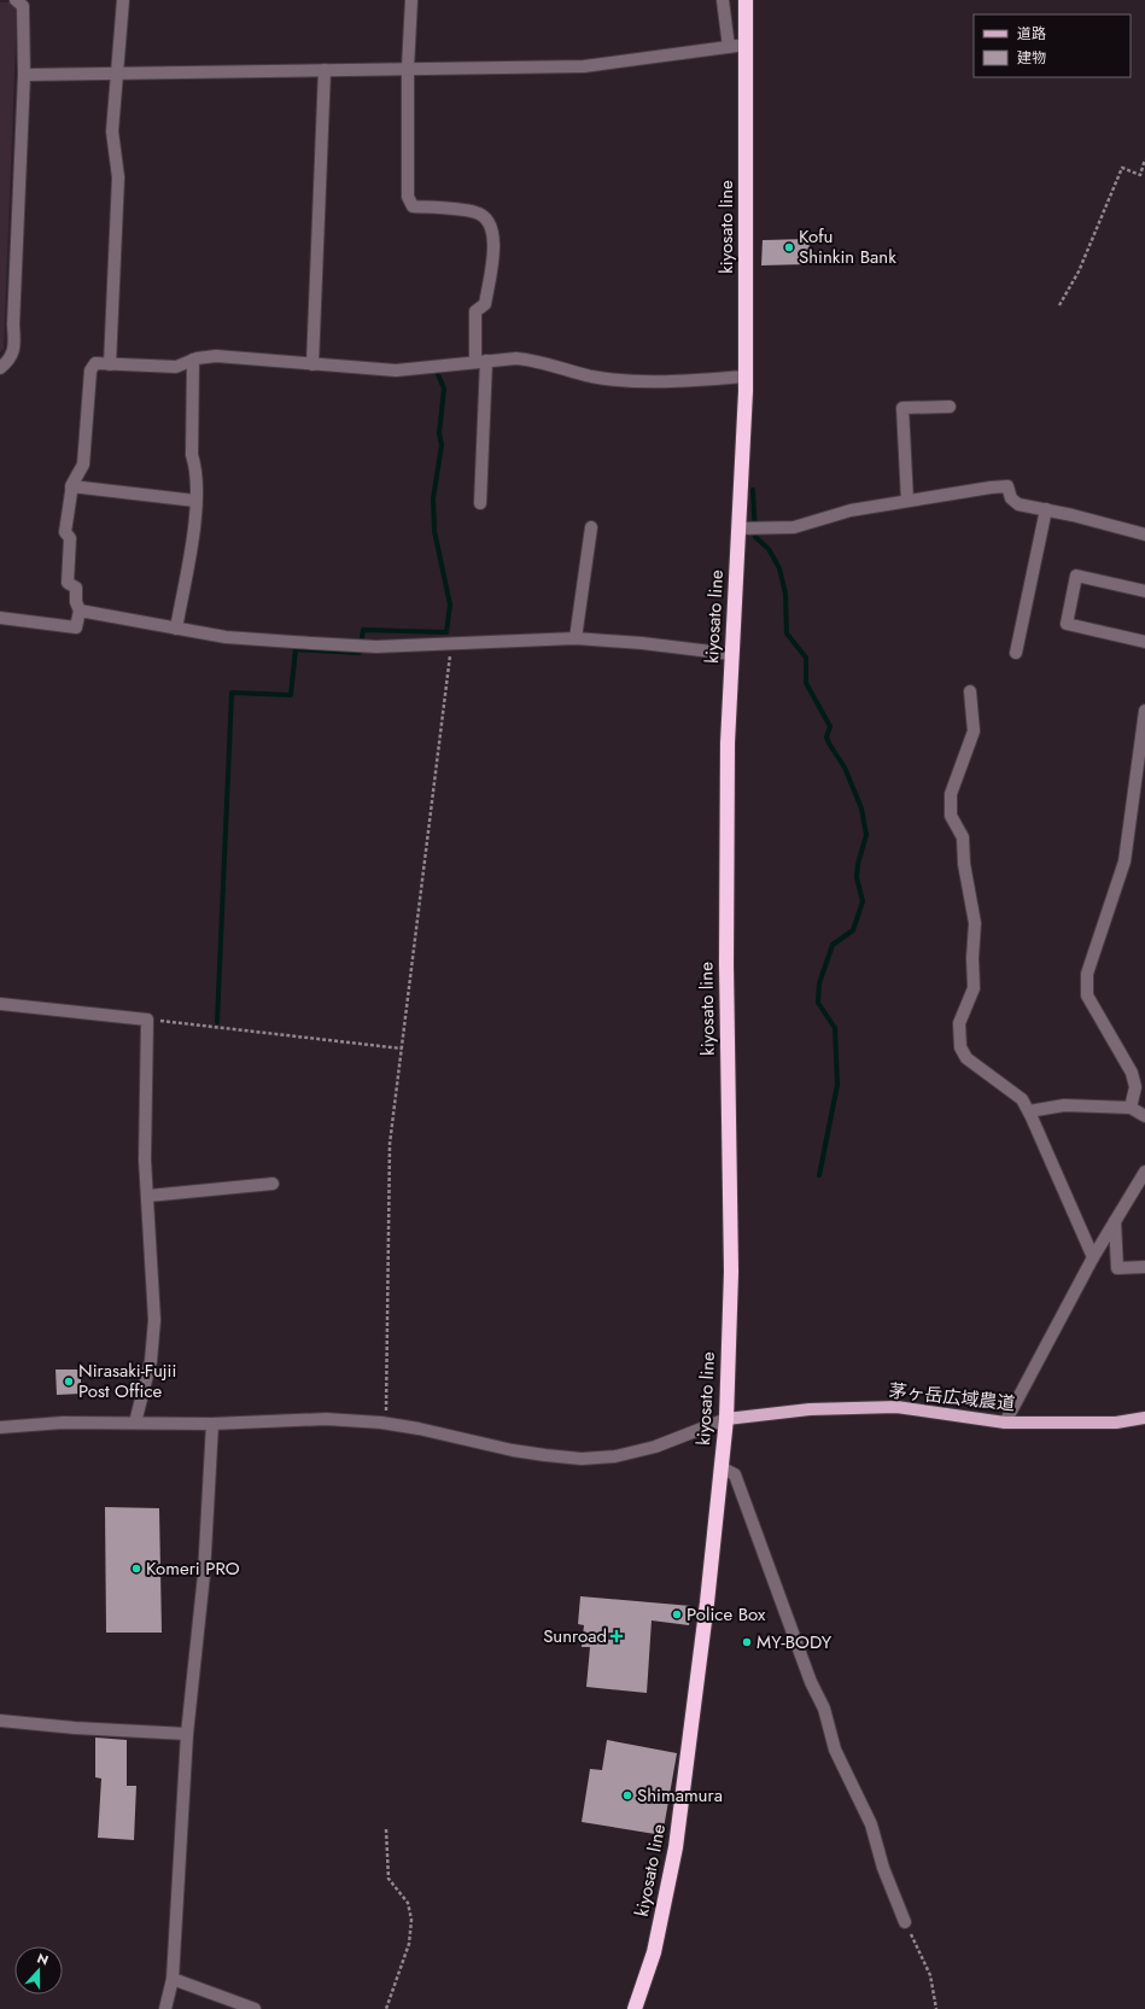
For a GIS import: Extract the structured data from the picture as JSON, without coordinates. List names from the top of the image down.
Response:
{
  "streets": {
    "highway": ["kiyosato line"],
    "main road": ["茅ヶ岳広域農道"]
  },
  "crossings": [
    ["kiyosato line", "茅ヶ岳広域農道"]
  ],
  "places": {
    "other": [
      "Kofu Shinkin Bank",
      "Nirasaki-Fujii Post Office",
      "Komeri PRO",
      "Police Box",
      "MY-BODY",
      "Shimamura"
    ],
    "health": ["Sunroad"]
  },
  "legend": ["道路", "建物"],
  "north": "top"
}
